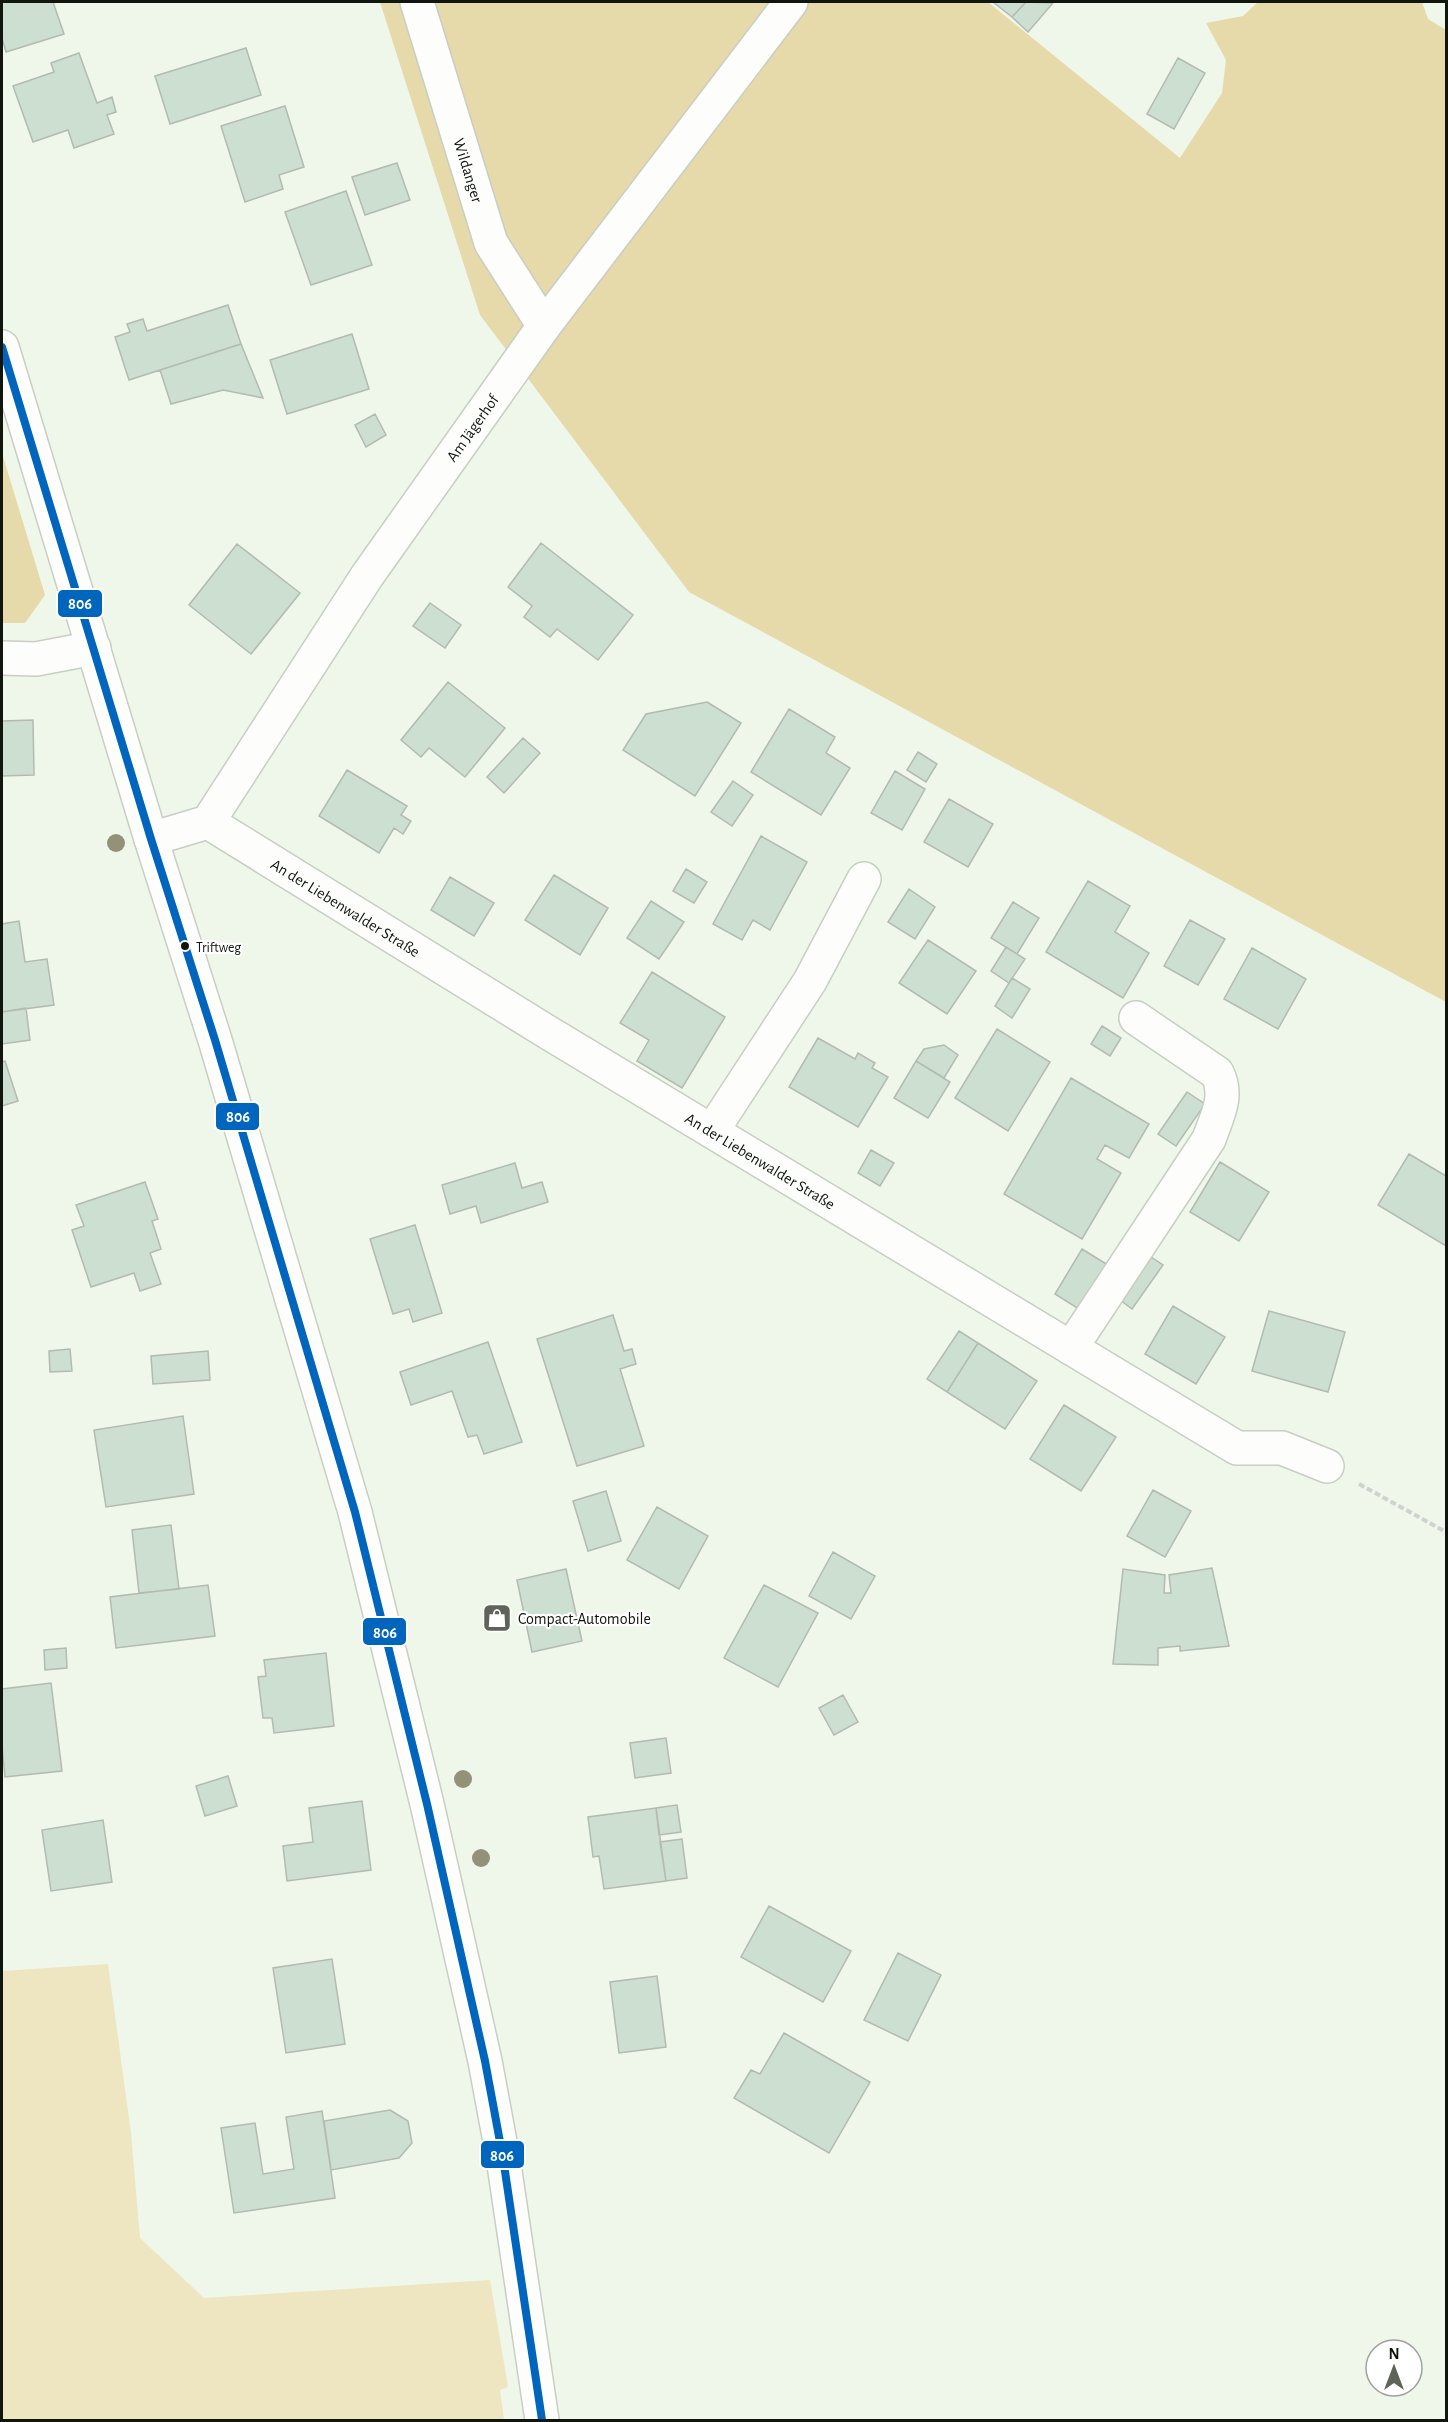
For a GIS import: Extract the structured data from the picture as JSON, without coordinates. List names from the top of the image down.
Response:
{
  "streets": {
    "street": ["Wildanger", "Am Jägerhof", "An der Liebenwalder Straße"]
  },
  "crossings": [
    ["Wildanger", "Am Jägerhof"],
    ["Am Jägerhof", "An der Liebenwalder Straße"]
  ],
  "places": {
    "other": ["Triftweg"],
    "shop": ["Compact-Automobile"]
  },
  "lines": ["transit line 806"],
  "north": "top"
}
